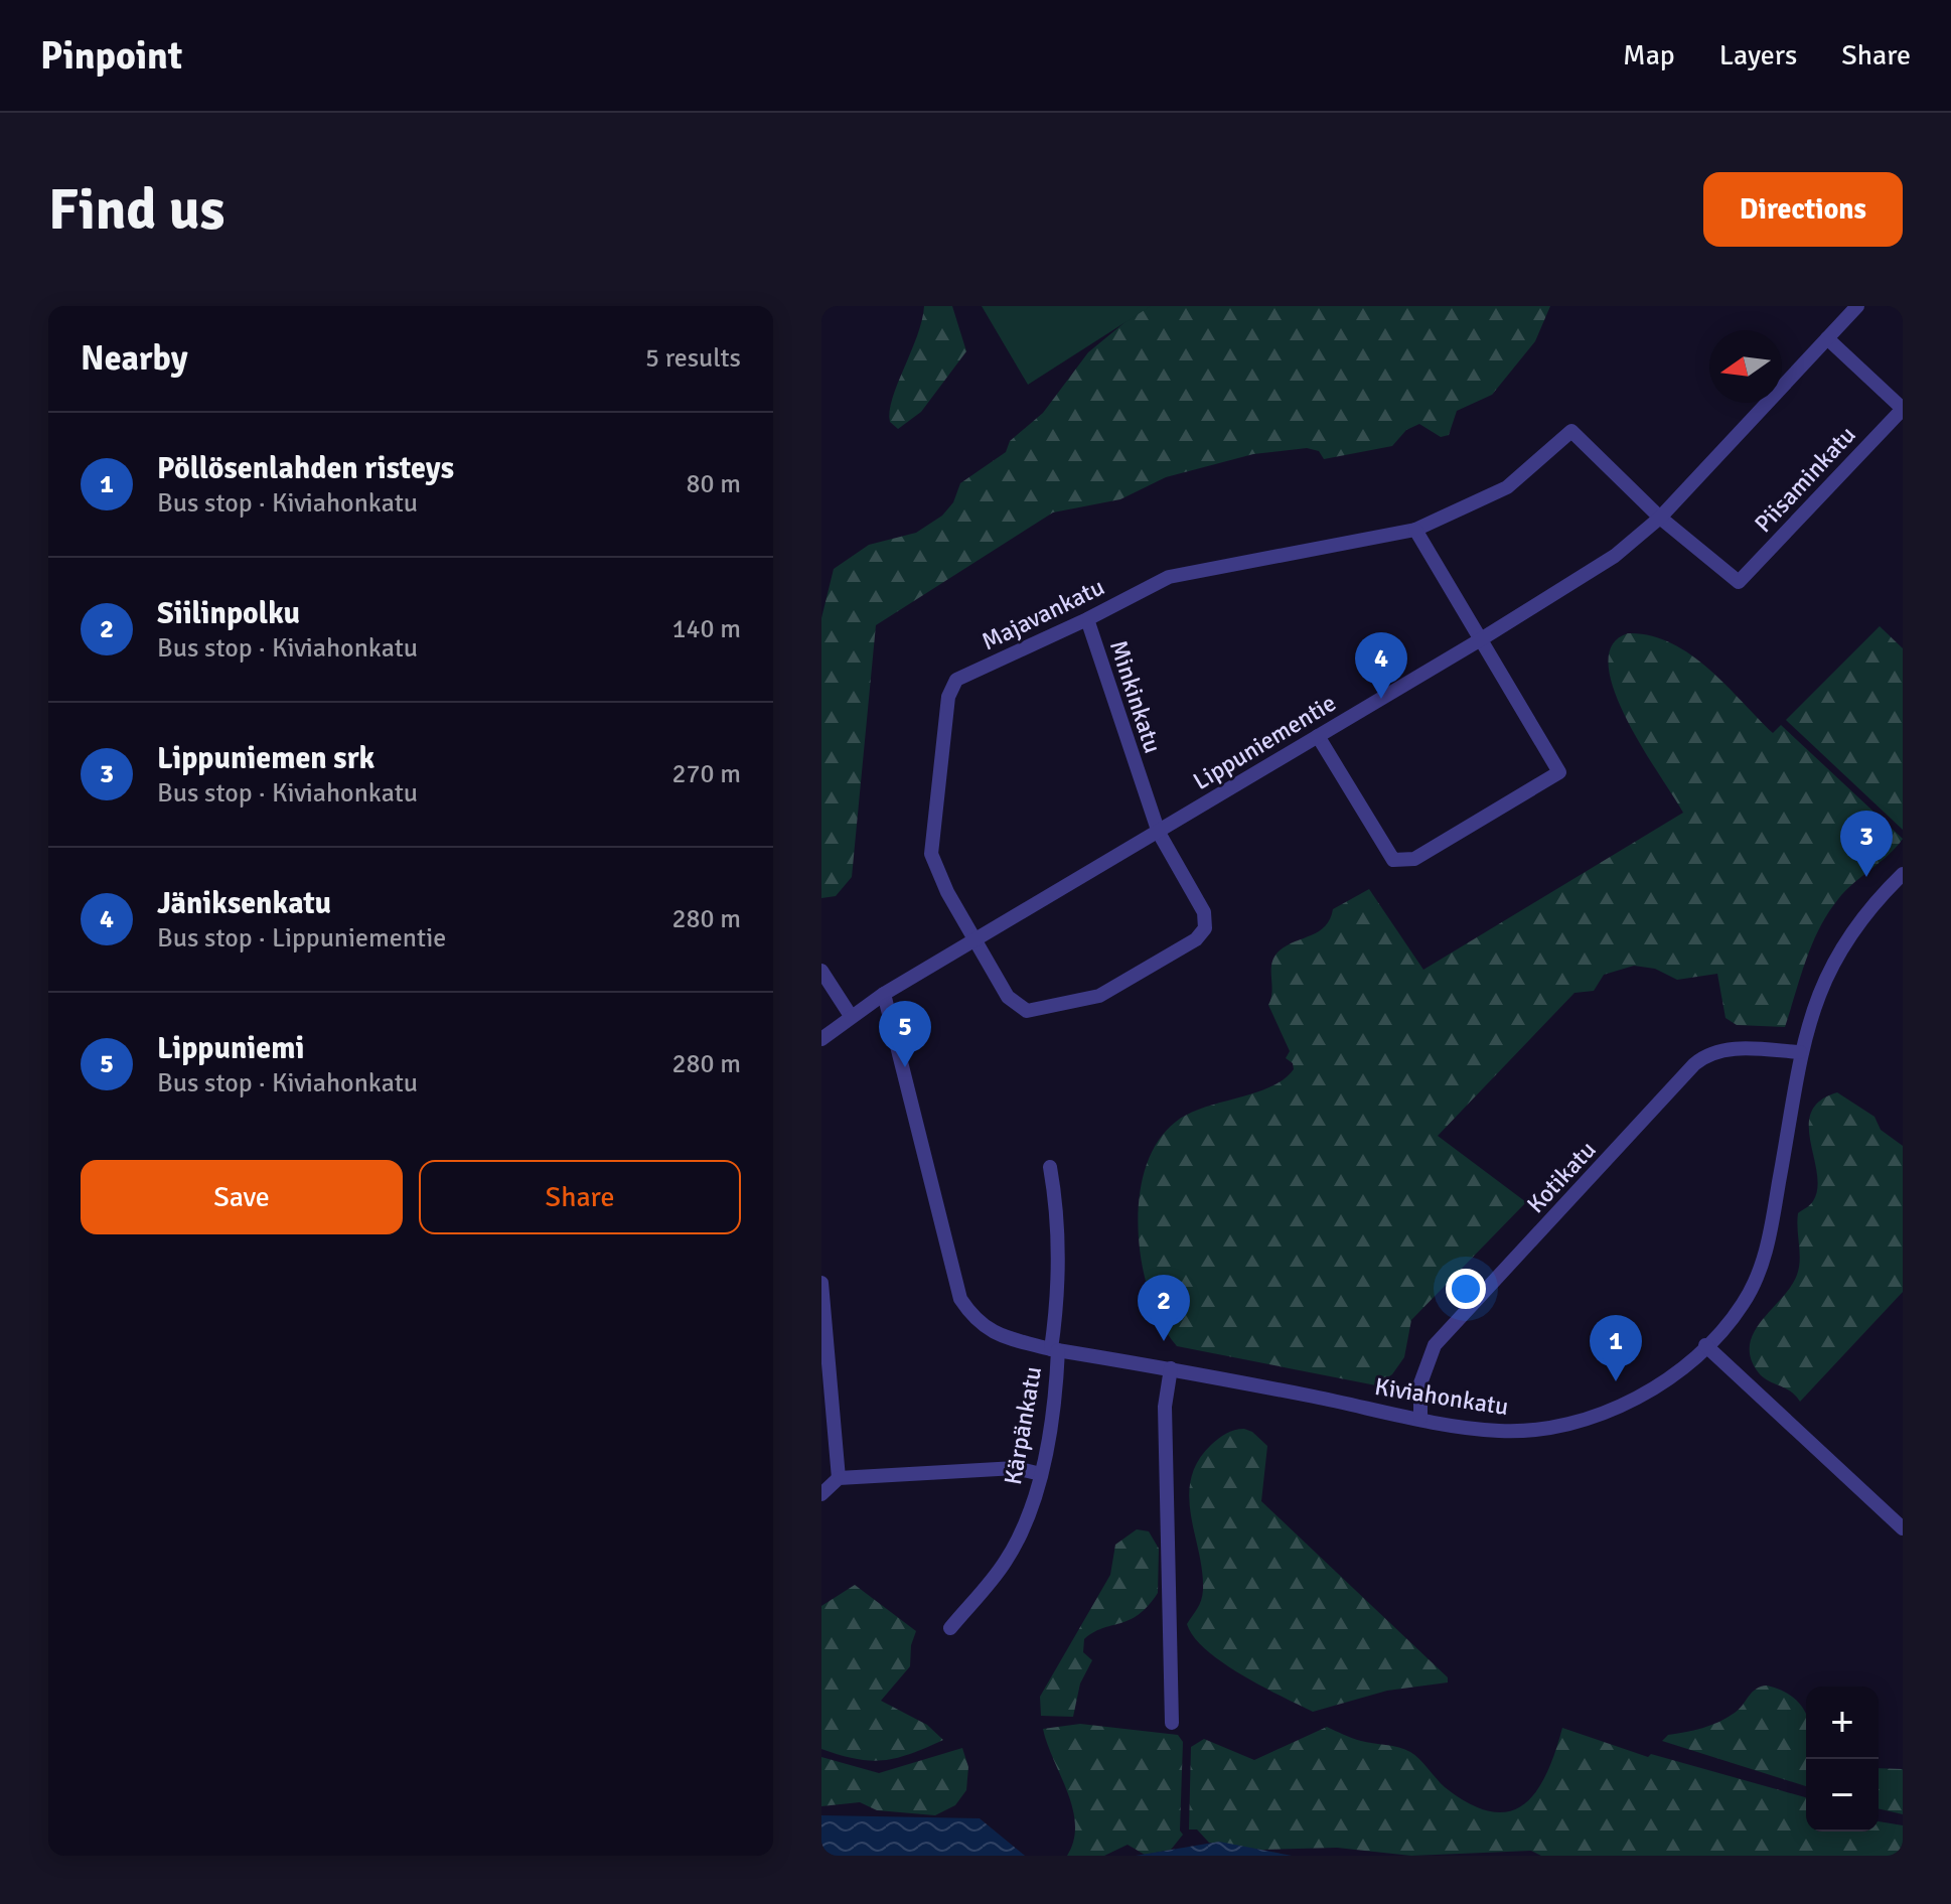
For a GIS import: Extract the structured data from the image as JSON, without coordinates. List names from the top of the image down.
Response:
{
  "streets": {
    "street": [
      "Piisaminkatu",
      "Majavankatu",
      "Minkinkatu",
      "Lippuniementie",
      "Kotikatu",
      "Kiviahonkatu",
      "Kärpänkatu"
    ]
  },
  "crossings": [
    ["Piisaminkatu", "Majavankatu"],
    ["Piisaminkatu", "Lippuniementie"],
    ["Majavankatu", "Minkinkatu"],
    ["Majavankatu", "Lippuniementie"],
    ["Minkinkatu", "Lippuniementie"],
    ["Lippuniementie", "Kiviahonkatu"],
    ["Kotikatu", "Kiviahonkatu"],
    ["Kiviahonkatu", "Kärpänkatu"]
  ],
  "north": "left",
  "page": {
    "header": "Pinpoint",
    "nav": ["Map", "Layers", "Share"],
    "buttons": [
      "Directions",
      ["Save", "Share"]
    ],
    "title": "Find us",
    "heading": ["Nearby", "5 results"],
    "list": [
      {
        "mark": "1",
        "name": "Pöllösenlahden risteys",
        "note": "Bus stop · Kiviahonkatu",
        "value": "80 m"
      },
      {
        "mark": "2",
        "name": "Siilinpolku",
        "note": "Bus stop · Kiviahonkatu",
        "value": "140 m"
      },
      {
        "mark": "3",
        "name": "Lippuniemen srk",
        "note": "Bus stop · Kiviahonkatu",
        "value": "270 m"
      },
      {
        "mark": "4",
        "name": "Jäniksenkatu",
        "note": "Bus stop · Lippuniementie",
        "value": "280 m"
      },
      {
        "mark": "5",
        "name": "Lippuniemi",
        "note": "Bus stop · Kiviahonkatu",
        "value": "280 m"
      }
    ],
    "pins": [
      "4",
      "3",
      "5",
      "2",
      "1"
    ],
    "map_buttons": ["+", "−"]
  }
}
